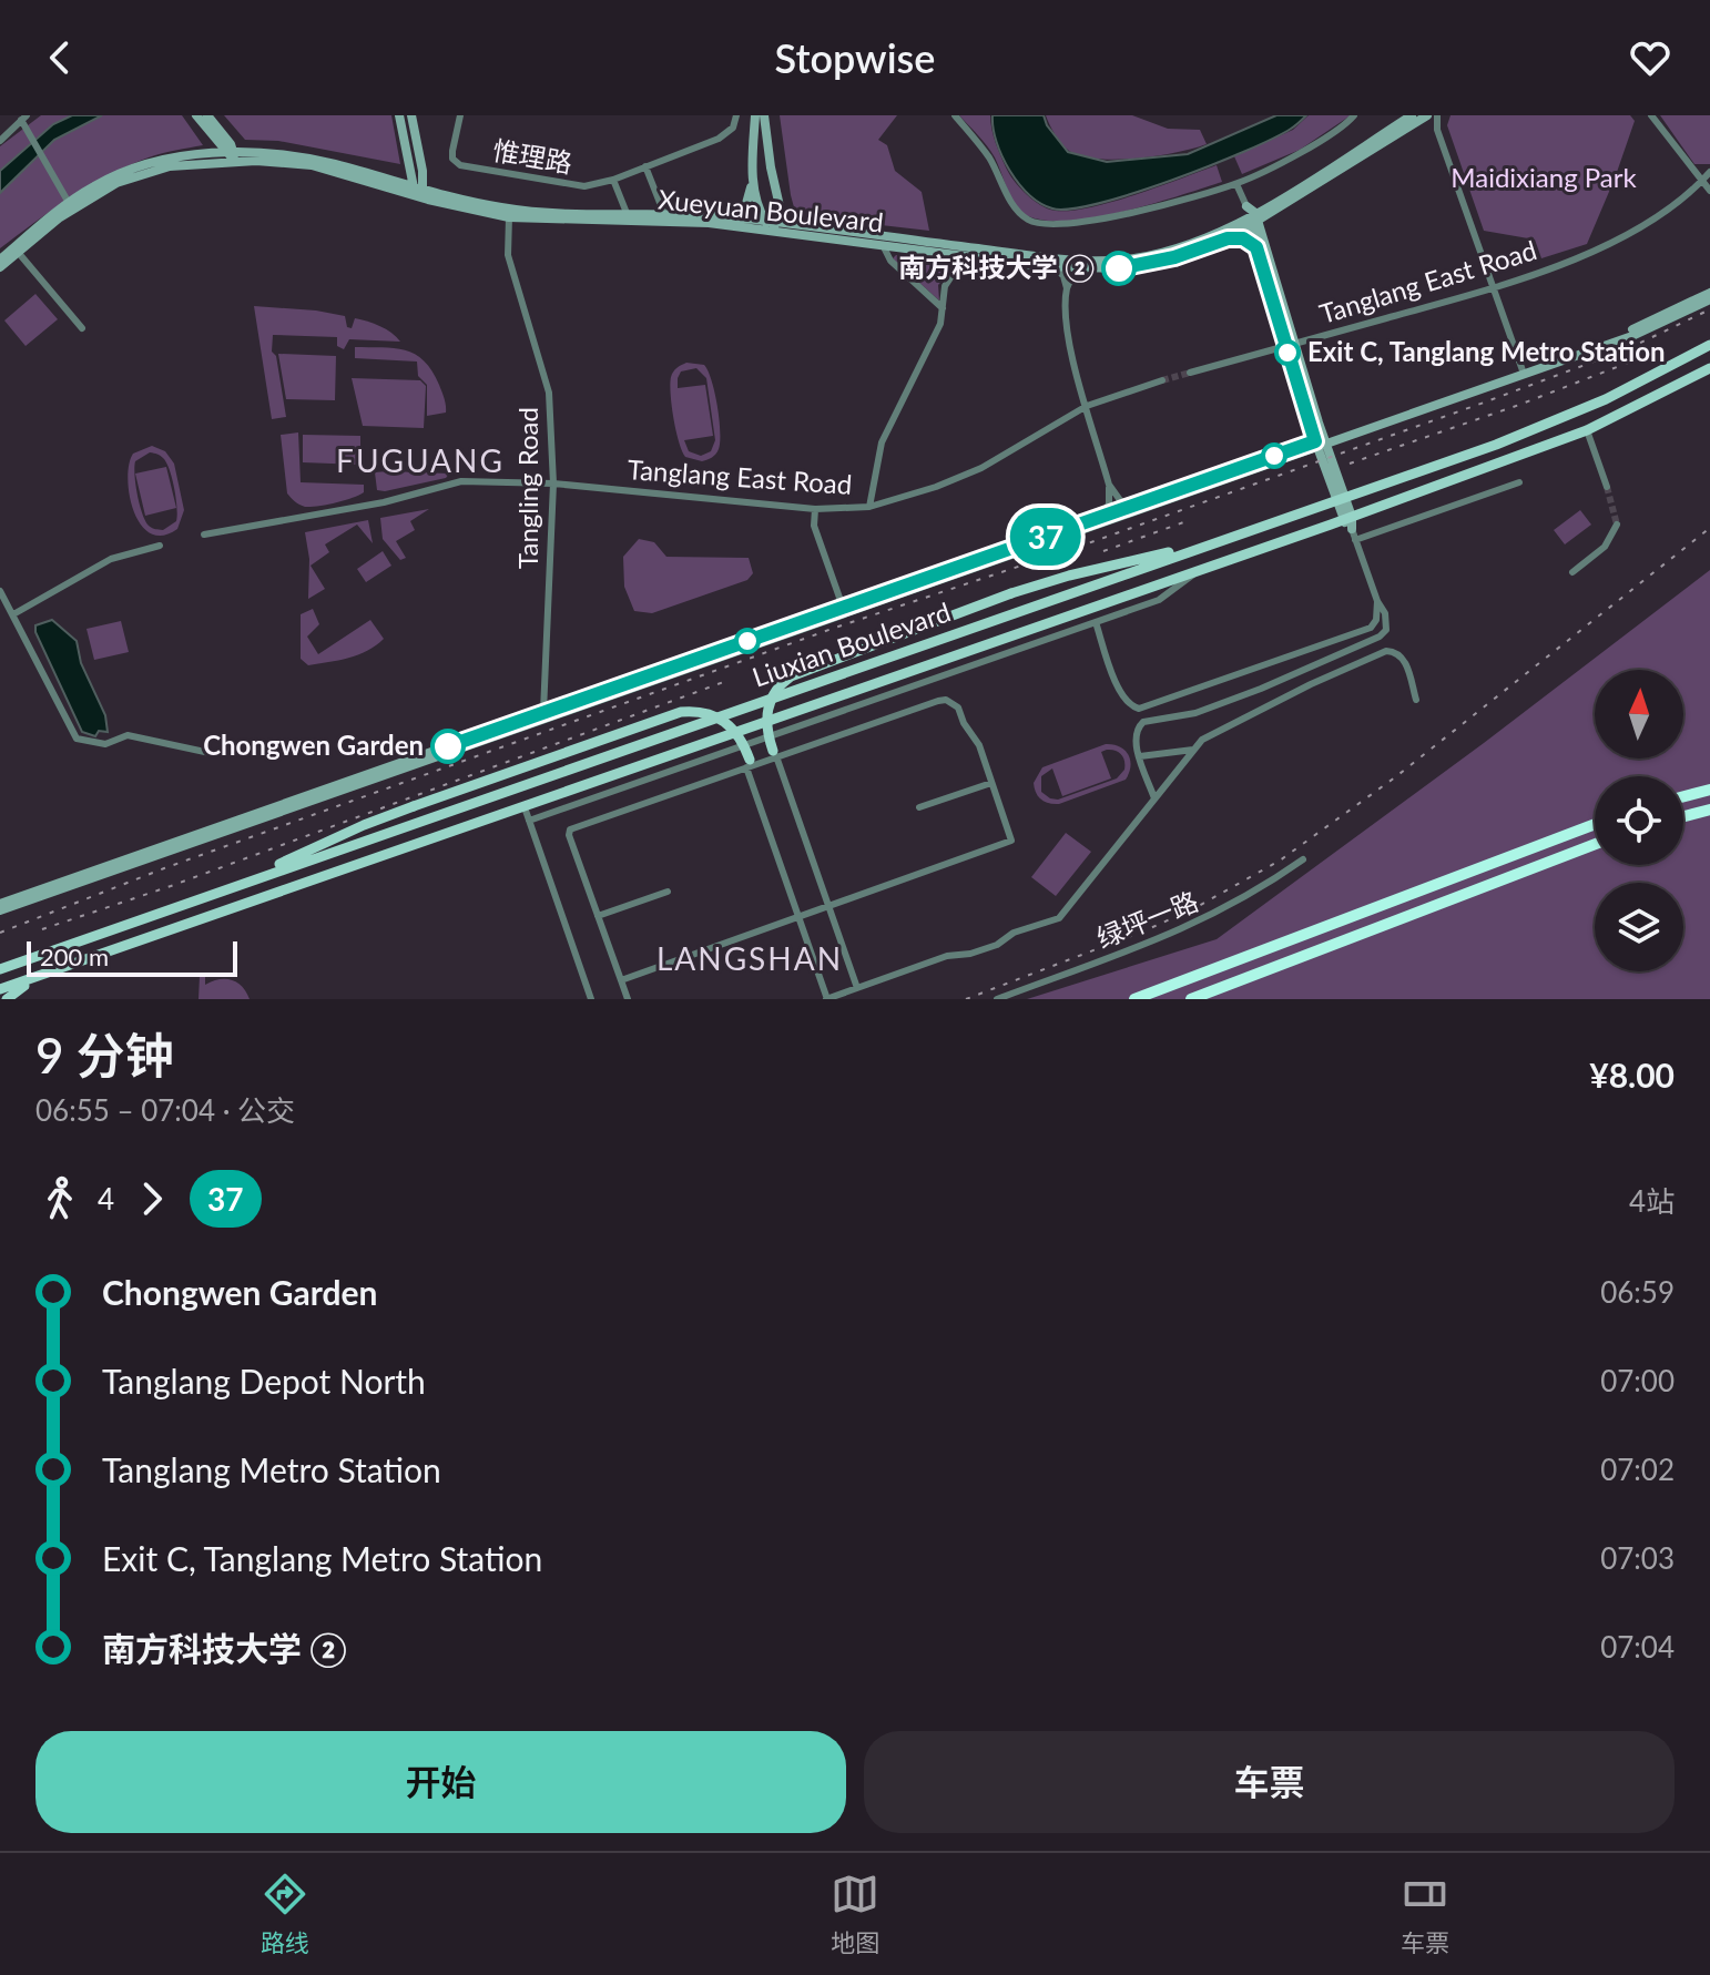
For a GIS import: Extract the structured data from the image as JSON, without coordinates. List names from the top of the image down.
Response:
{
  "streets": {
    "main road": ["Xueyuan Boulevard", "Liuxian Boulevard"],
    "street": [
      "惟理路",
      "Tanglang East Road",
      "Tangling Road",
      "绿坪一路"
    ]
  },
  "crossings": [
    ["Xueyuan Boulevard", "Tangling Road"],
    ["Tanglang East Road", "Tangling Road"]
  ],
  "districts": ["FUGUANG", "LANGSHAN"],
  "parks": ["Maidixiang Park"],
  "places": ["南方科技大学 ②", "Exit C, Tanglang Metro Station", "Chongwen Garden"],
  "lines": ["bus line 37"],
  "scale_bar": "200 m",
  "north": "top",
  "page": {
    "header": "Stopwise",
    "on_map": "37",
    "scale": "200 m",
    "heading": ["9 分钟", "06:55 – 07:04 · 公交", "¥8.00"],
    "legs": ["4", "37", "4站"],
    "list": [
      {
        "name": "Chongwen Garden",
        "value": "06:59"
      },
      {
        "name": "Tanglang Depot North",
        "value": "07:00"
      },
      {
        "name": "Tanglang Metro Station",
        "value": "07:02"
      },
      {
        "name": "Exit C, Tanglang Metro Station",
        "value": "07:03"
      },
      {
        "name": "南方科技大学 ②",
        "value": "07:04"
      }
    ],
    "buttons": ["开始", "车票"],
    "tabs": ["路线", "地图", "车票"]
  }
}
